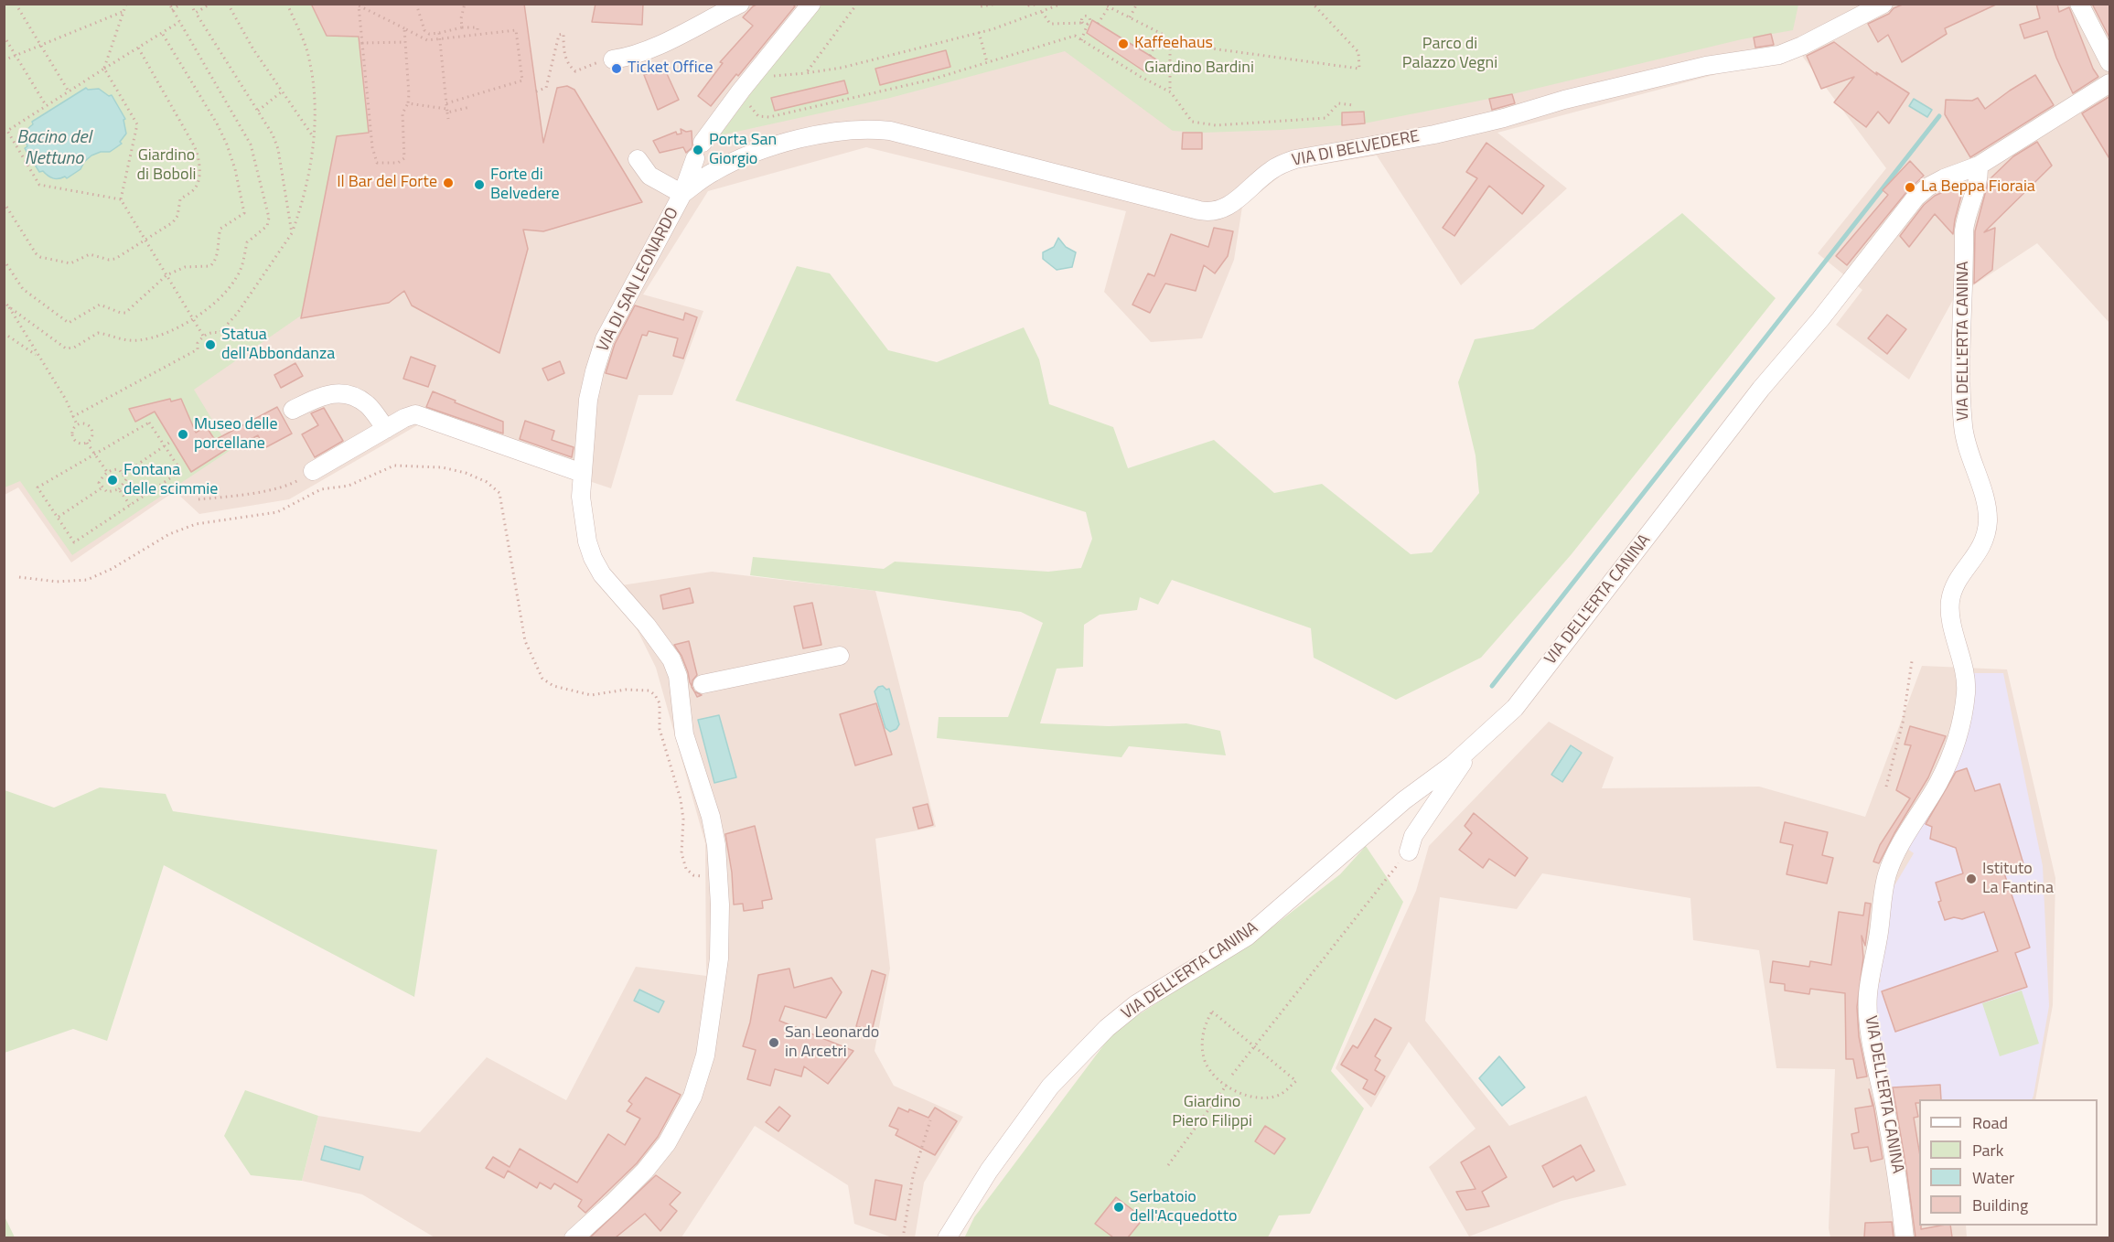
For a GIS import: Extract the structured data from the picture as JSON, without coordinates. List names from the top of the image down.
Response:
{
  "streets": {
    "street": ["VIA DI BELVEDERE", "VIA DI SAN LEONARDO", "VIA DELL'ERTA CANINA"]
  },
  "crossings": [
    ["VIA DI BELVEDERE", "VIA DI SAN LEONARDO"]
  ],
  "water": ["Bacino del Nettuno"],
  "parks": [
    "Parco di Palazzo Vegni",
    "Giardino Bardini",
    "Giardino di Boboli",
    "Giardino Piero Filippi"
  ],
  "places": [
    "Kaffeehaus",
    "Ticket Office",
    "Porta San Giorgio",
    "Il Bar del Forte",
    "Forte di Belvedere",
    "La Beppa Fioraia",
    "Statua dell'Abbondanza",
    "Museo delle porcellane",
    "Fontana delle scimmie",
    "Istituto La Fantina",
    "San Leonardo in Arcetri",
    "Serbatoio dell'Acquedotto"
  ],
  "legend": [
    "Road",
    "Park",
    "Water",
    "Building"
  ]
}
